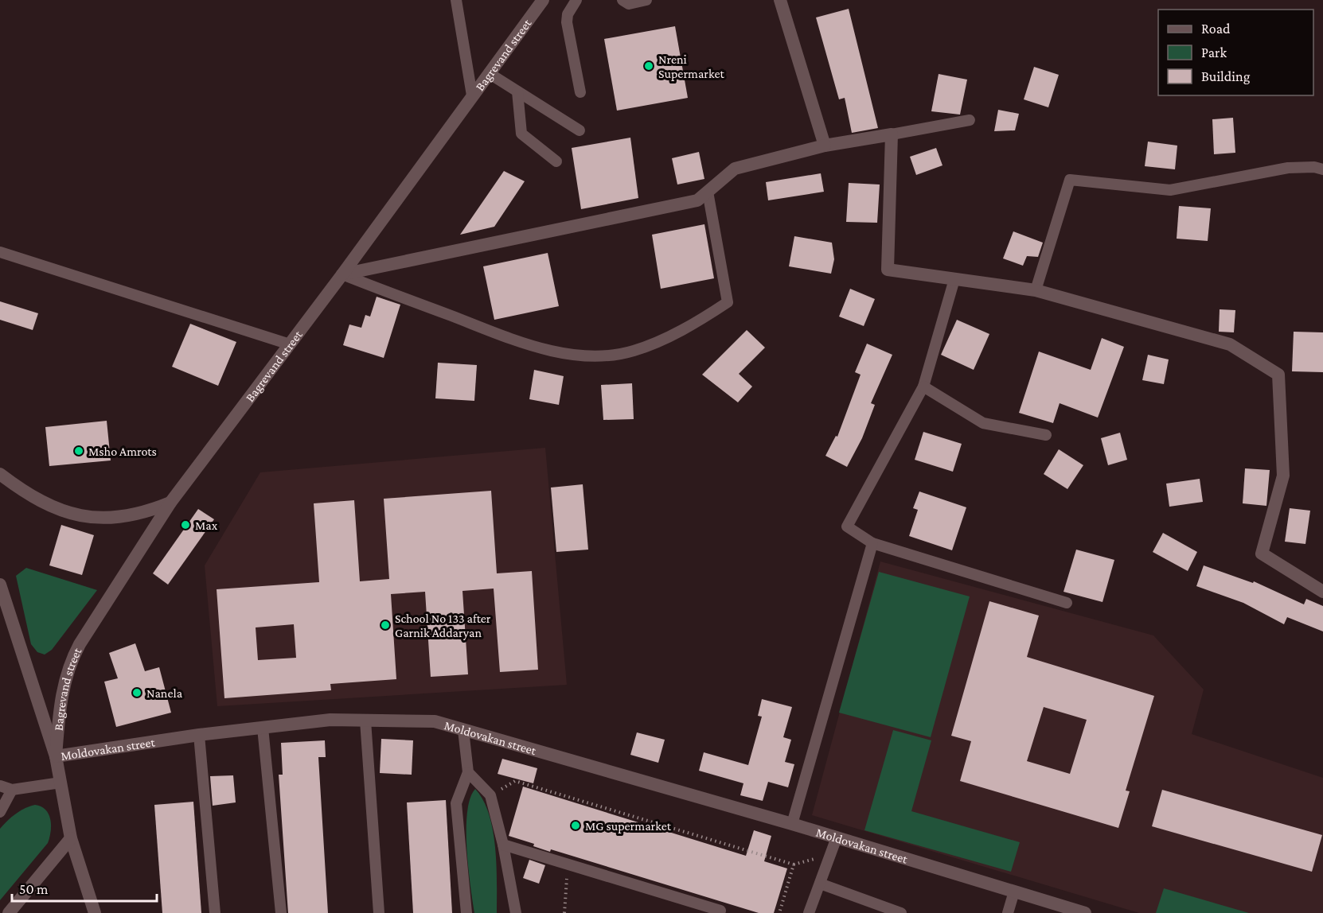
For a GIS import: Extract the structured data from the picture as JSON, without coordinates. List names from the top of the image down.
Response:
{
  "streets": {
    "street": ["Bagrevand street", "Moldovakan street"]
  },
  "crossings": [
    ["Bagrevand street", "Moldovakan street"]
  ],
  "places": [
    "Nreni Supermarket",
    "Msho Amrots",
    "Max",
    "School No 133 after Garnik Addaryan",
    "Nanela",
    "MG supermarket"
  ],
  "legend": ["Road", "Park", "Building"],
  "scale_bar": "50 m"
}
